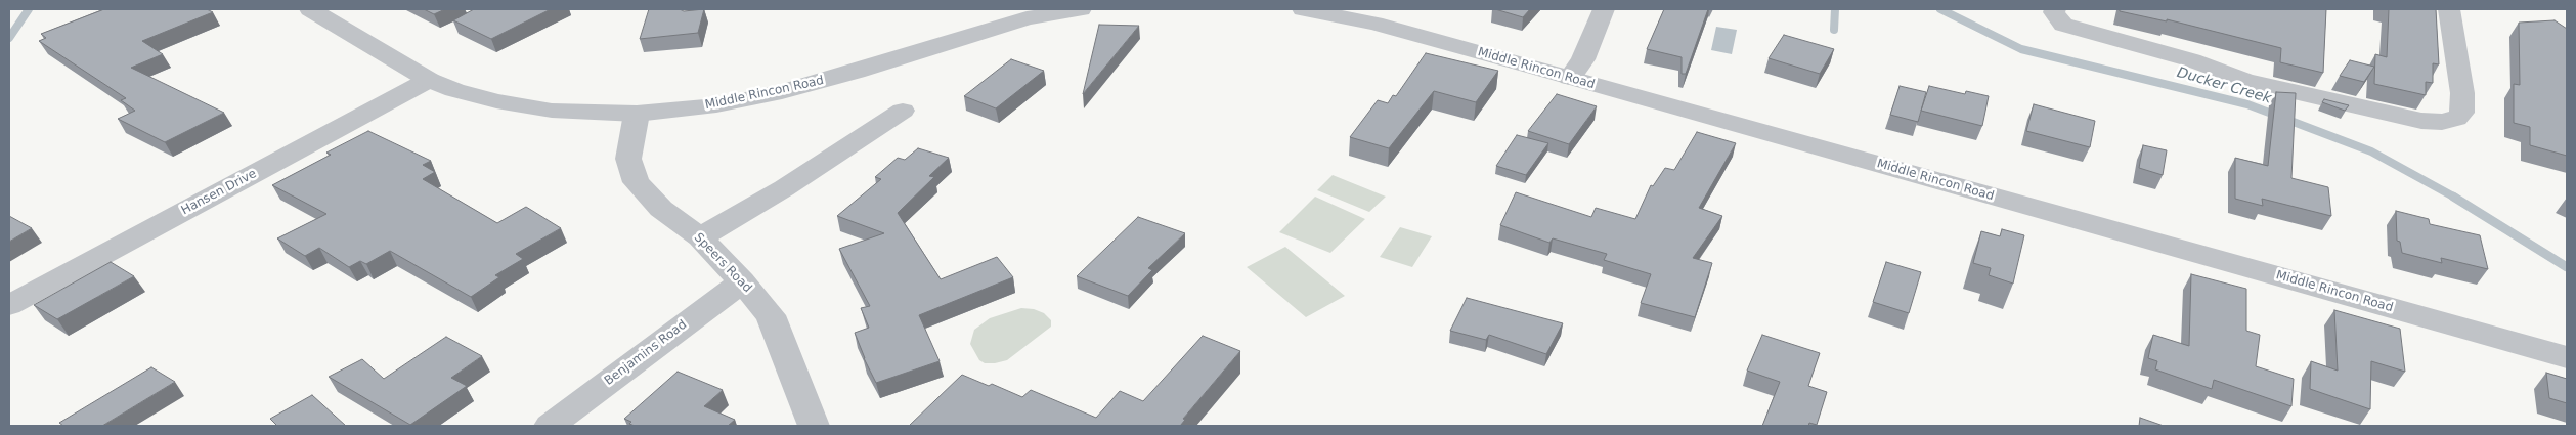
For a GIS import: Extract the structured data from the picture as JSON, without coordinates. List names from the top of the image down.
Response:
{
  "streets": {
    "street": [
      "Middle Rincon Road",
      "Hansen Drive",
      "Speers Road",
      "Benjamins Road"
    ]
  },
  "crossings": [
    ["Middle Rincon Road", "Hansen Drive"],
    ["Middle Rincon Road", "Speers Road"],
    ["Speers Road", "Benjamins Road"]
  ],
  "water": ["Ducker Creek"]
}
